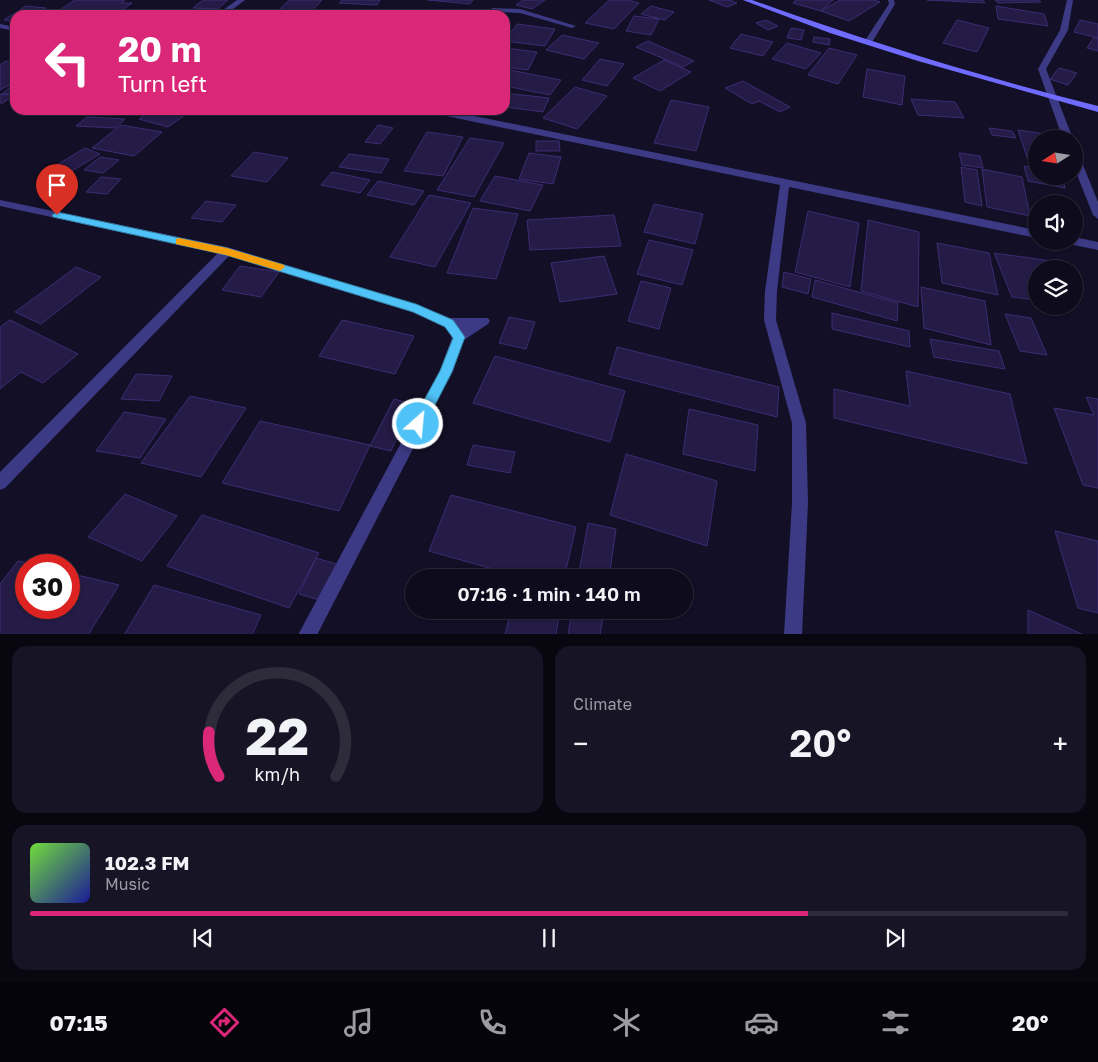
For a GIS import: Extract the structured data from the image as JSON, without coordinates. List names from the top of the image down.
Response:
{
  "north": "left",
  "page": {
    "turn": ["20 m", "Turn left"],
    "limit": "30",
    "trip": "07:16 · 1 min · 140 m",
    "tile": "Climate",
    "heat": ["−", "20°", "+"],
    "song": ["102.3 FM", "Music"],
    "tabs": ["07:15", "20°"],
    "gauge": ["22", "km/h"]
  }
}
